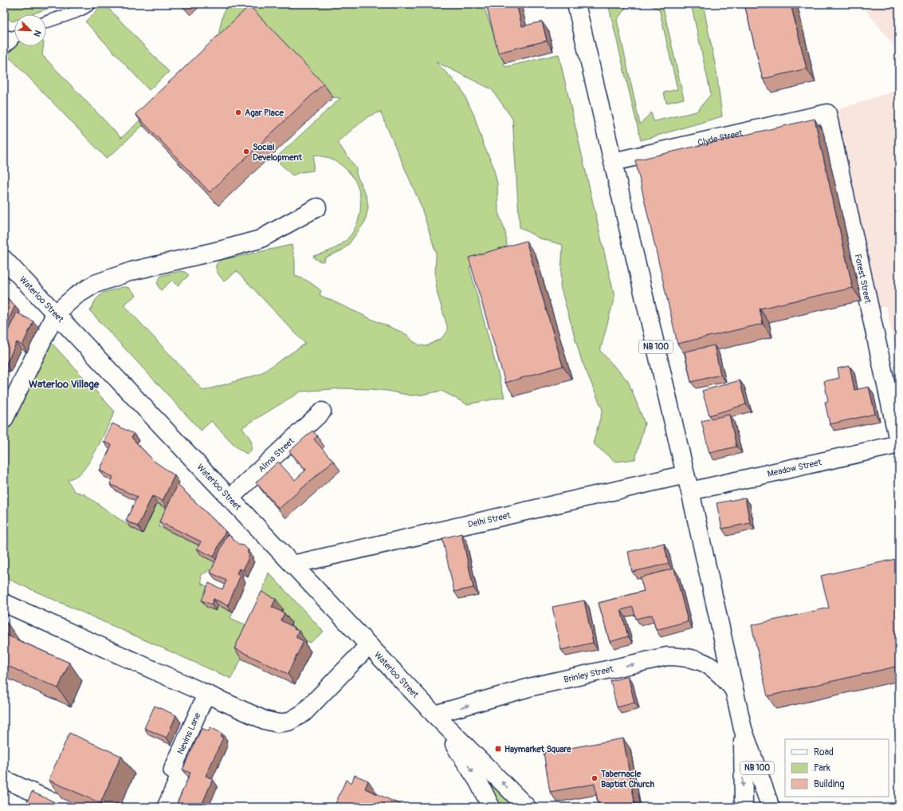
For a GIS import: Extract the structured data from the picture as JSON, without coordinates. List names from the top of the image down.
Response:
{
  "streets": {
    "street": [
      "Clyde Street",
      "Forest Street",
      "Waterloo Street",
      "NB 100",
      "Alma Street",
      "Meadow Street",
      "Delhi Street",
      "Brinley Street",
      "Nevins Lane"
    ]
  },
  "crossings": [
    ["Clyde Street", "Forest Street"],
    ["Clyde Street", "NB 100"],
    ["Forest Street", "Meadow Street"],
    ["Waterloo Street", "Alma Street"],
    ["Waterloo Street", "Delhi Street"],
    ["Waterloo Street", "Brinley Street"],
    ["NB 100", "Meadow Street"],
    ["NB 100", "Delhi Street"],
    ["NB 100", "Brinley Street"],
    ["Meadow Street", "Delhi Street"]
  ],
  "one_way": ["Brinley Street"],
  "districts": ["Waterloo Village"],
  "places": {
    "other": ["Agar Place", "Social Development", "Tabernacle Baptist Church"],
    "transit": ["Haymarket Square"]
  },
  "legend": ["Road", "Park", "Building"],
  "north": "bottom right"
}
